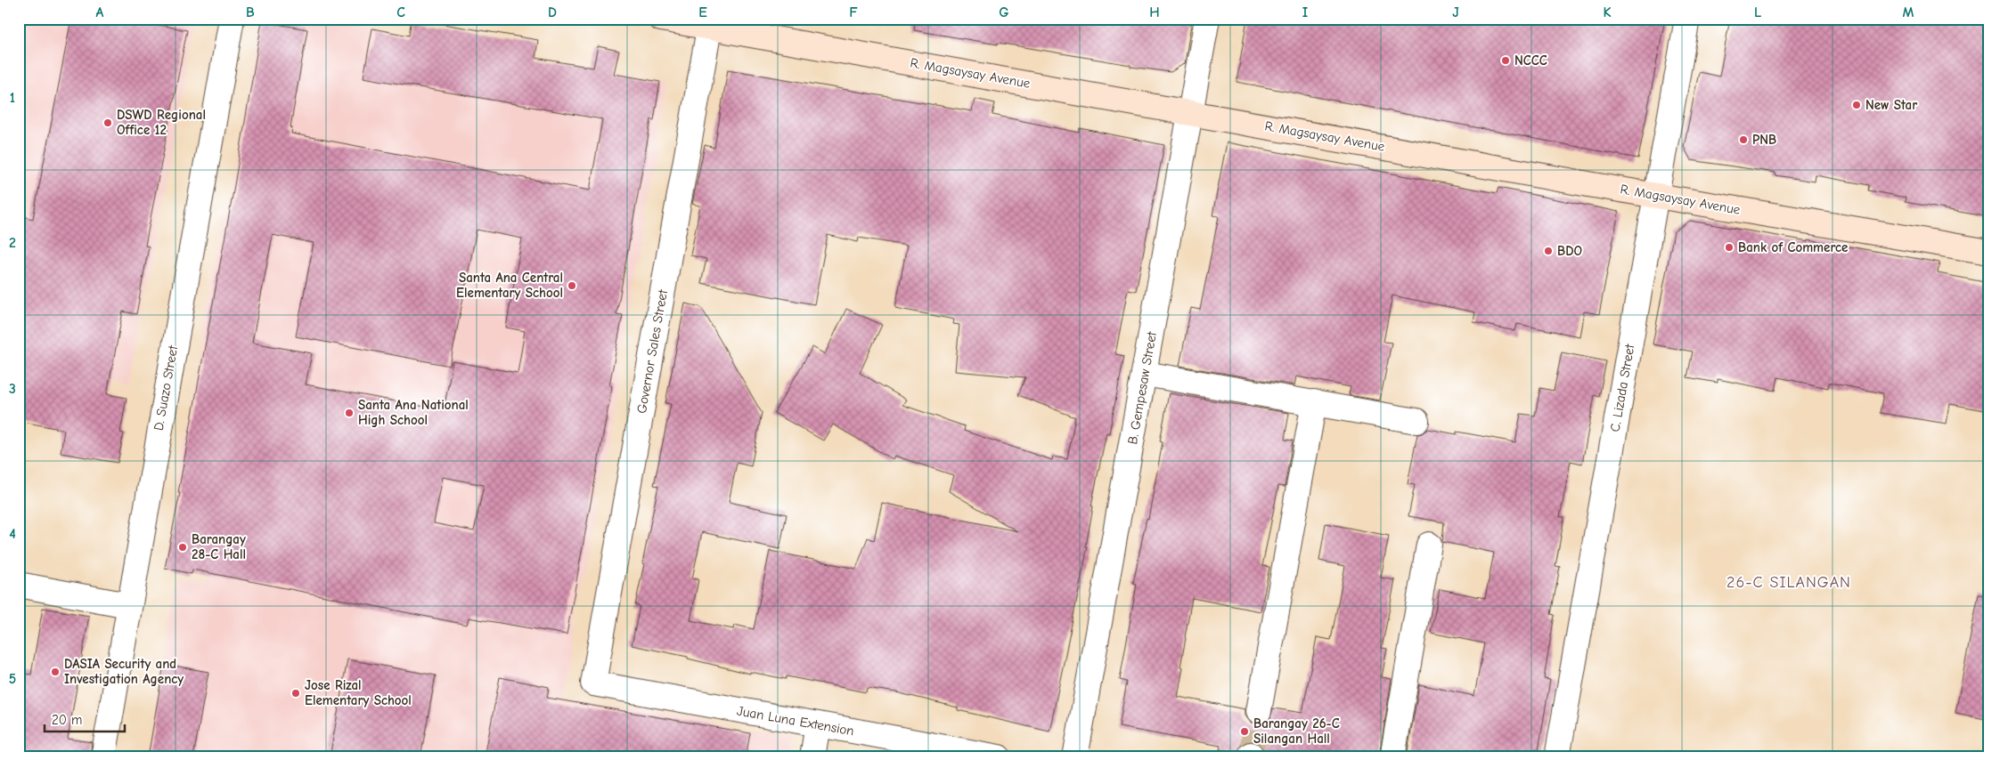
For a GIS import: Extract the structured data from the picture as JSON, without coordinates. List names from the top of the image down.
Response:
{
  "streets": {
    "main road": ["R. Magsaysay Avenue"],
    "street": [
      "Governor Sales Street",
      "D. Suazo Street",
      "B. Gempesaw Street",
      "C. Lizada Street",
      "Juan Luna Extension"
    ]
  },
  "crossings": [
    ["R. Magsaysay Avenue", "Governor Sales Street"],
    ["R. Magsaysay Avenue", "B. Gempesaw Street"],
    ["R. Magsaysay Avenue", "C. Lizada Street"],
    ["Governor Sales Street", "Juan Luna Extension"]
  ],
  "districts": ["26-C SILANGAN"],
  "places": [
    "NCCC",
    "New Star",
    "DSWD Regional Office 12",
    "PNB",
    "Bank of Commerce",
    "BDO",
    "Santa Ana Central Elementary School",
    "Santa Ana National High School",
    "Barangay 28-C Hall",
    "DASIA Security and Investigation Agency",
    "Jose Rizal Elementary School",
    "Barangay 26-C Silangan Hall"
  ],
  "scale_bar": "20 m",
  "grid": {
    "columns": [
      "A",
      "B",
      "C",
      "D",
      "E",
      "F",
      "G",
      "H",
      "I",
      "J",
      "K",
      "L",
      "M"
    ],
    "rows": [
      "1",
      "2",
      "3",
      "4",
      "5"
    ]
  }
}
